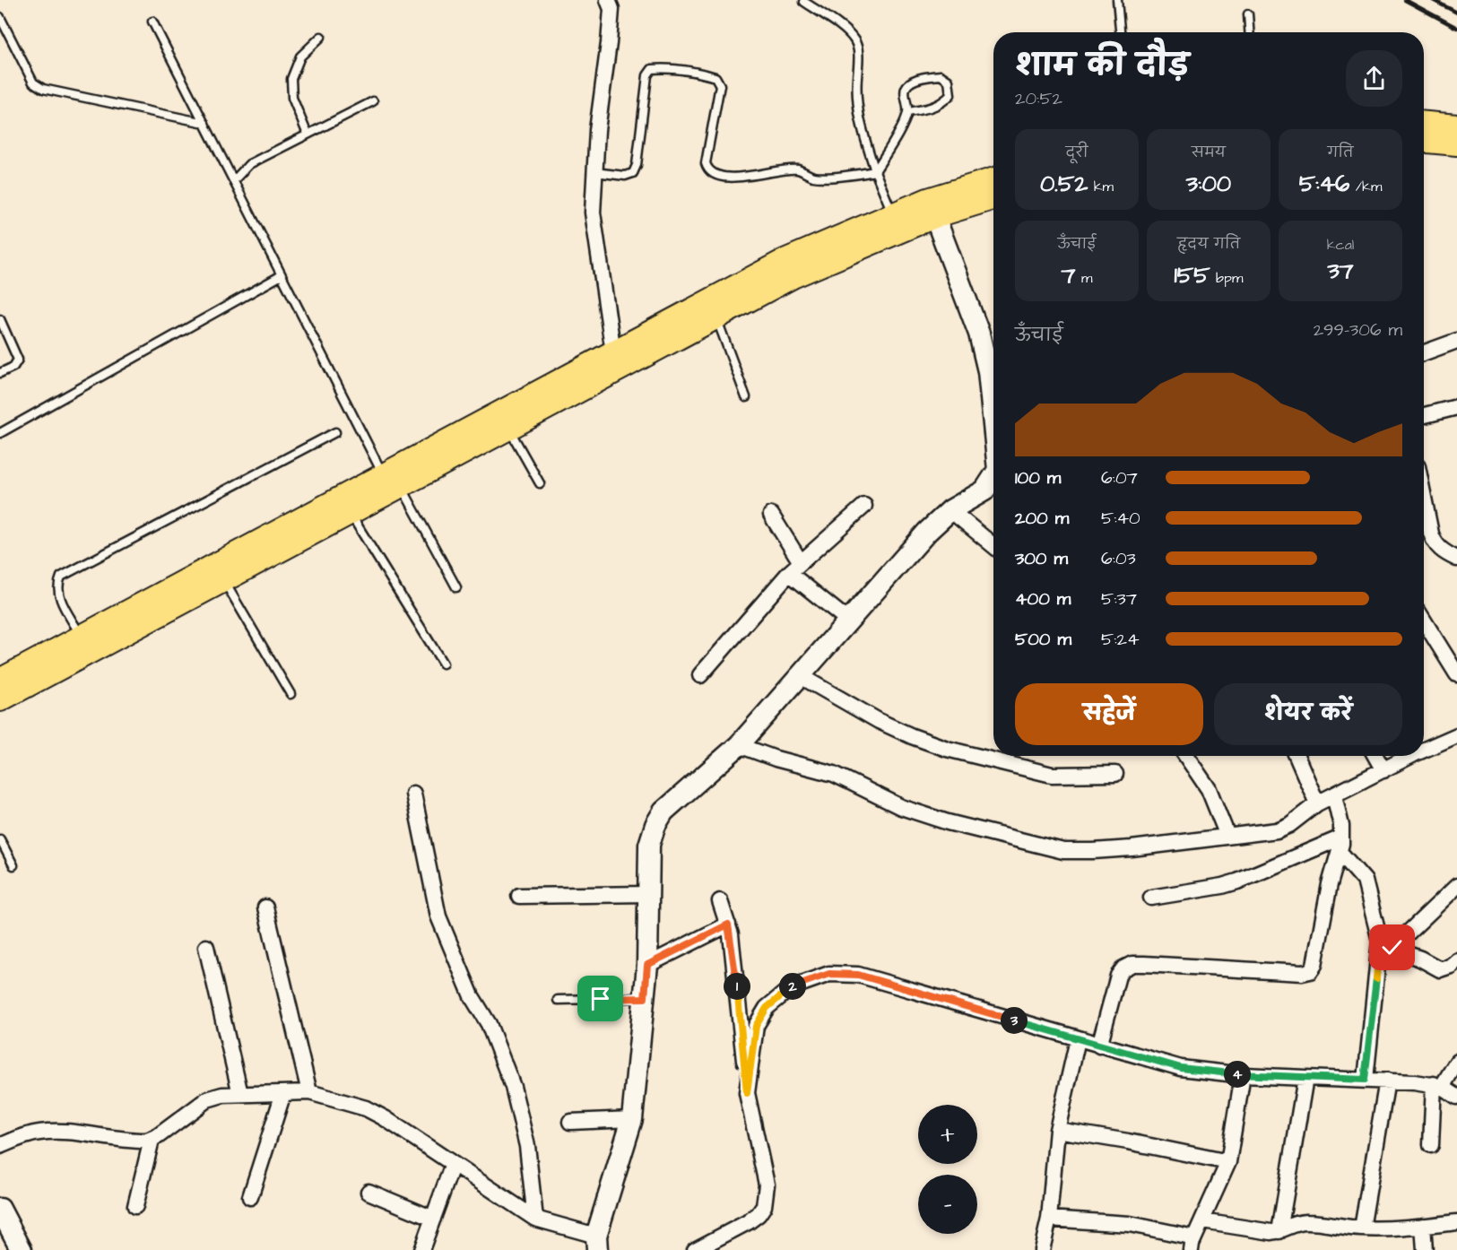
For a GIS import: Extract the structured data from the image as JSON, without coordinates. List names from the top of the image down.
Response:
{
  "page": {
    "heading": ["शाम की दौड़", "20:52"],
    "stats": [
      ["दूरी", "0.52 km"],
      ["समय", "3:00"],
      ["गति", "5:46 /km"],
      ["ऊँचाई", "7 m"],
      ["हृदय गति", "155 bpm"],
      ["kcal", "37"]
    ],
    "chart": ["ऊँचाई", "299–306 m"],
    "list": [
      {
        "name": "100 m",
        "note": "6:07"
      },
      {
        "name": "200 m",
        "note": "5:40"
      },
      {
        "name": "300 m",
        "note": "6:03"
      },
      {
        "name": "400 m",
        "note": "5:37"
      },
      {
        "name": "500 m",
        "note": "5:24"
      }
    ],
    "buttons": ["सहेजें", "शेयर करें"],
    "pins": [
      "1",
      "2",
      "3",
      "4"
    ],
    "map_buttons": ["+", "−"]
  }
}
